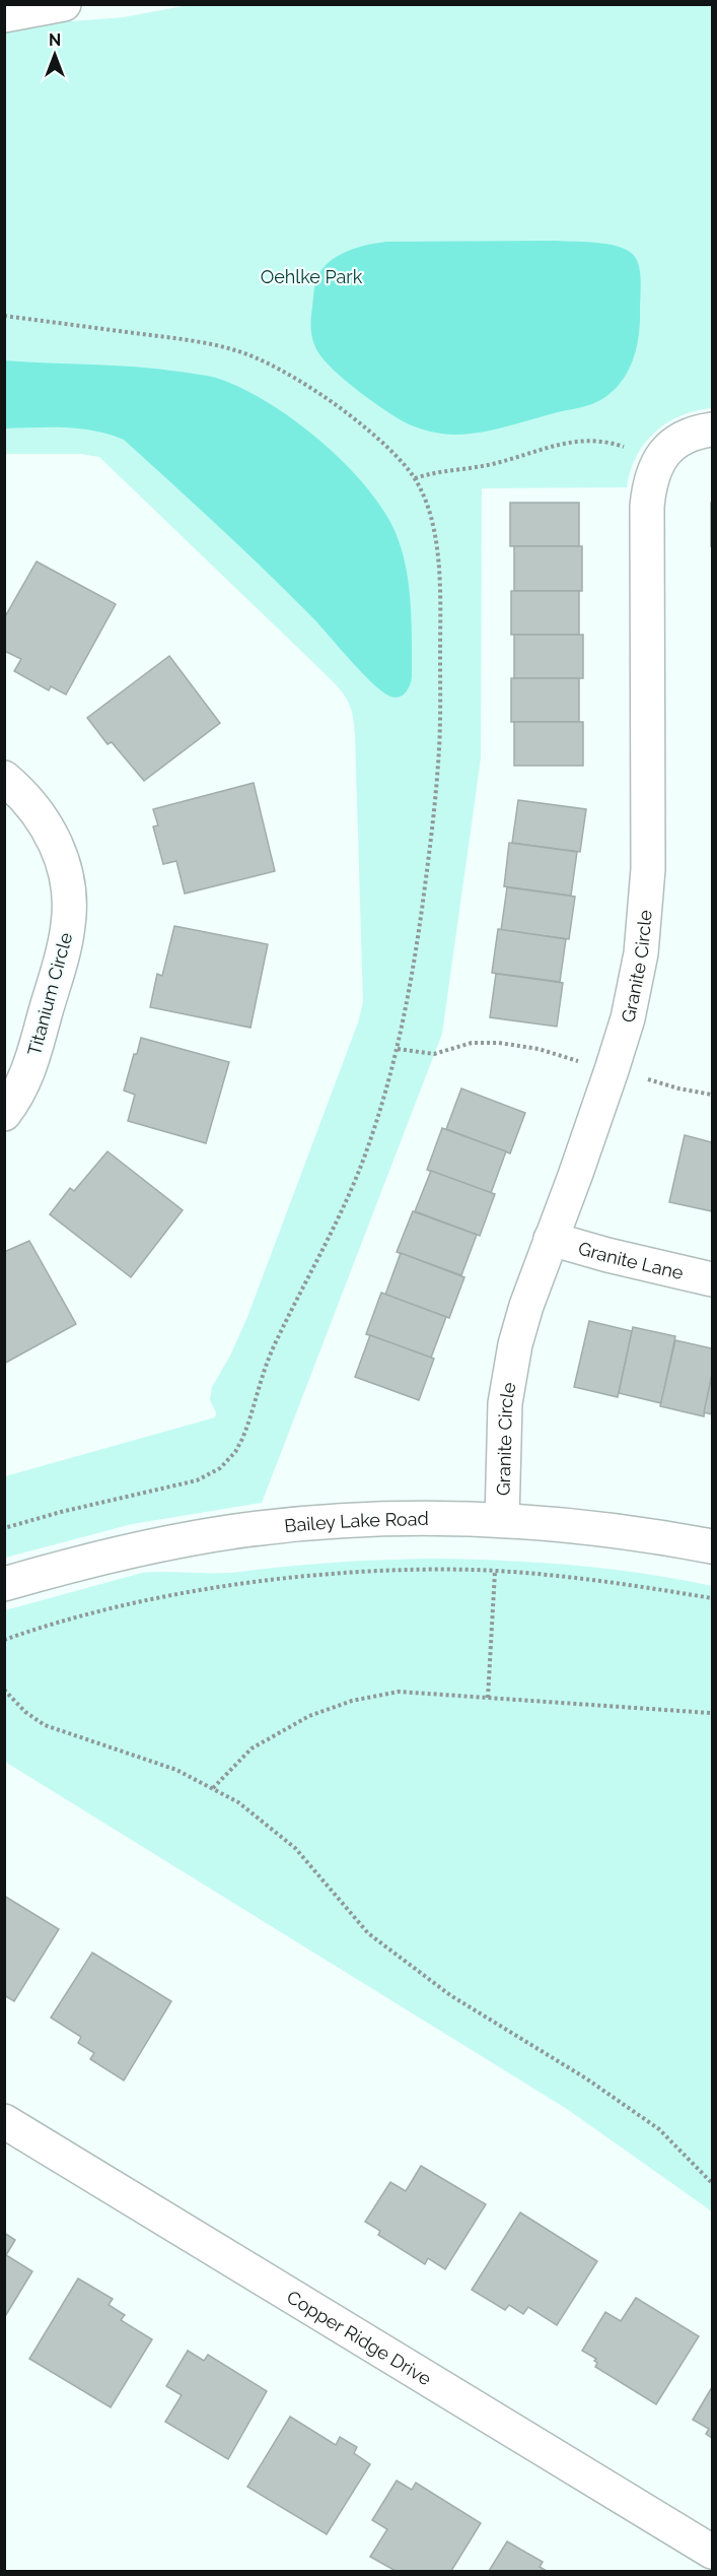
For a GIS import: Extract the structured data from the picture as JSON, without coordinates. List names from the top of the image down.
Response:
{
  "streets": {
    "street": [
      "Granite Circle",
      "Titanium Circle",
      "Granite Lane",
      "Bailey Lake Road",
      "Copper Ridge Drive"
    ]
  },
  "crossings": [
    ["Granite Circle", "Granite Lane"],
    ["Granite Circle", "Bailey Lake Road"]
  ],
  "parks": ["Oehlke Park"],
  "north": "top"
}
